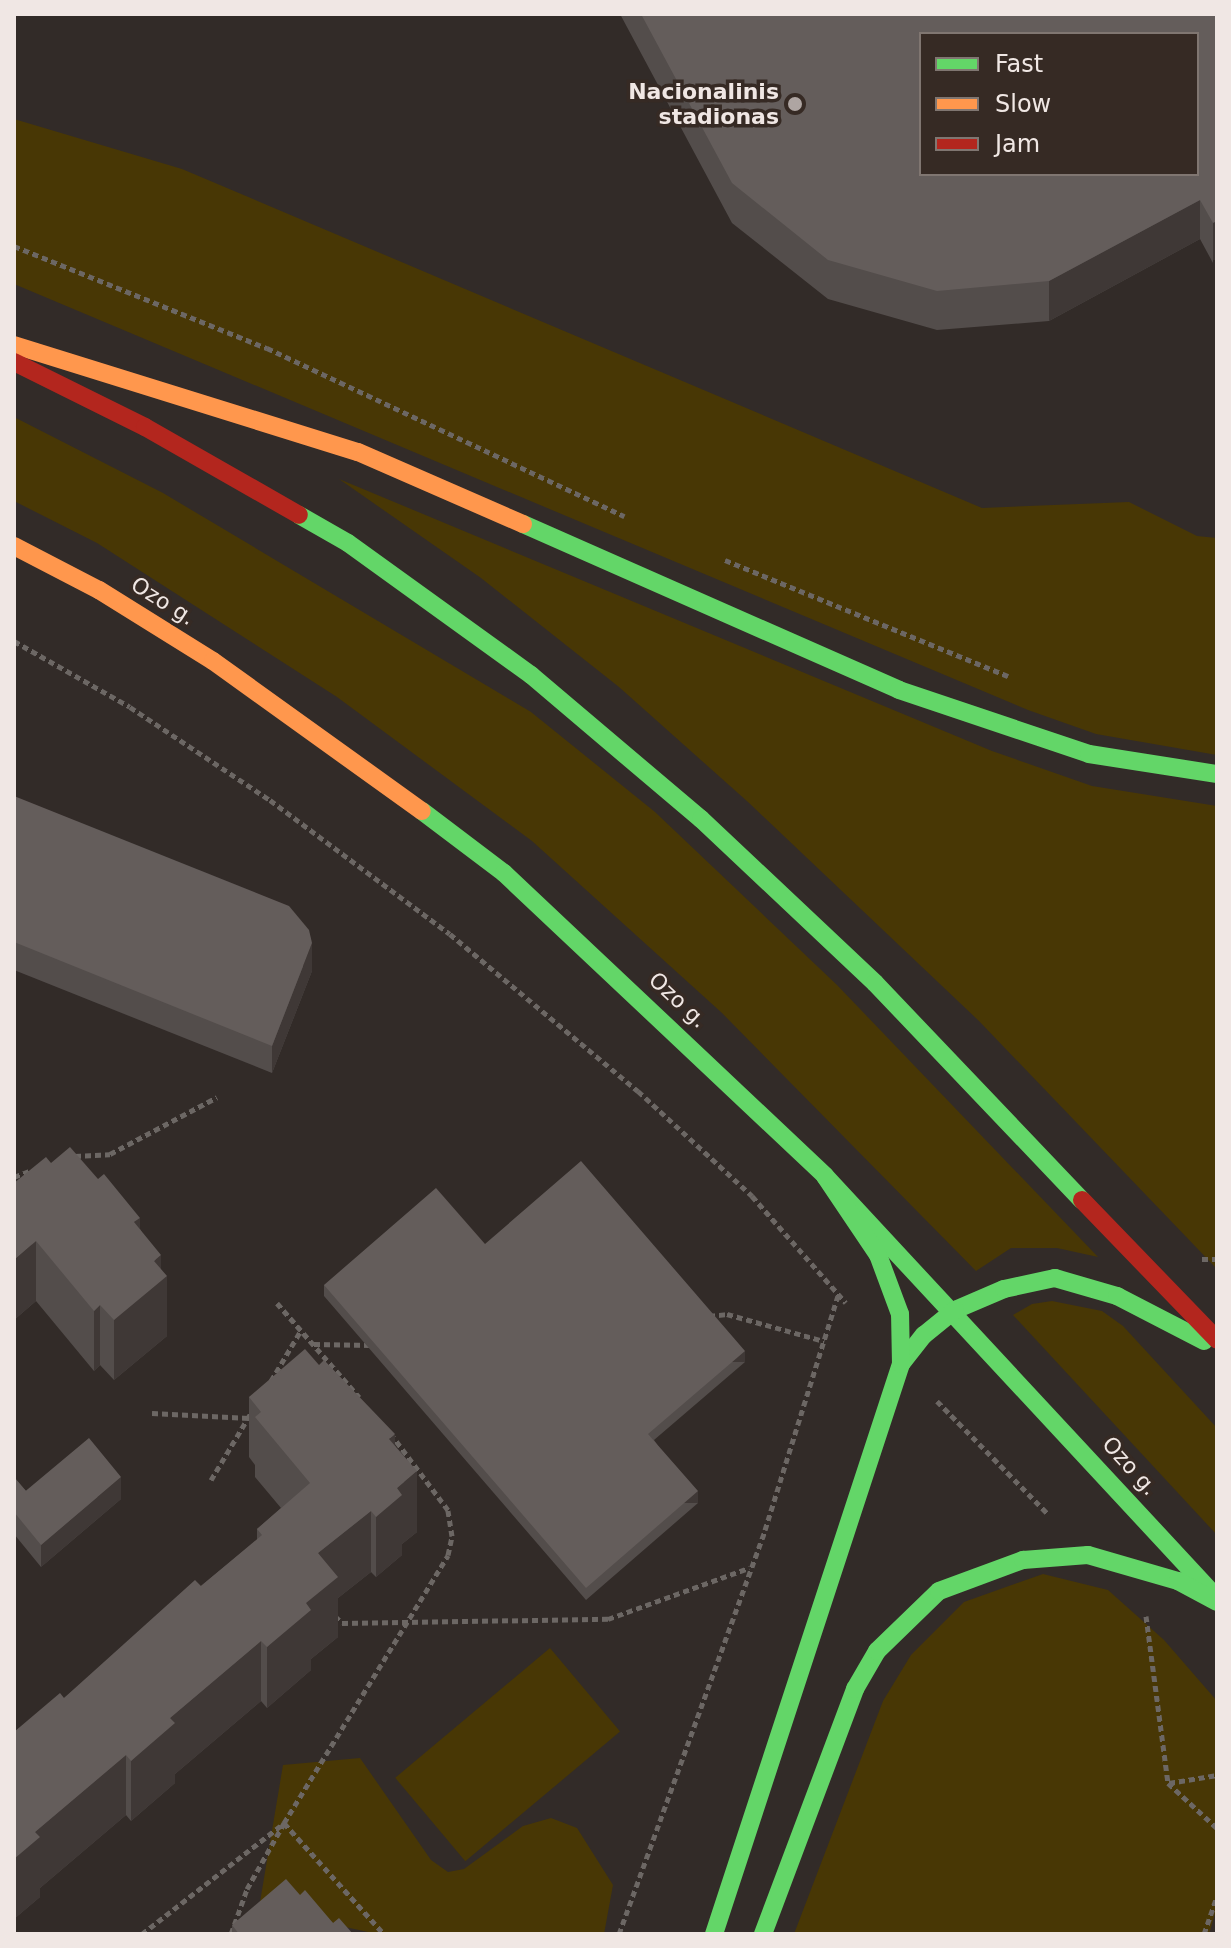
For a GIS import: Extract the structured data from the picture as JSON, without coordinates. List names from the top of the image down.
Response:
{
  "streets": {
    "main road": ["Ozo g."]
  },
  "places": ["Nacionalinis stadionas"],
  "legend": ["Fast", "Slow", "Jam"]
}
